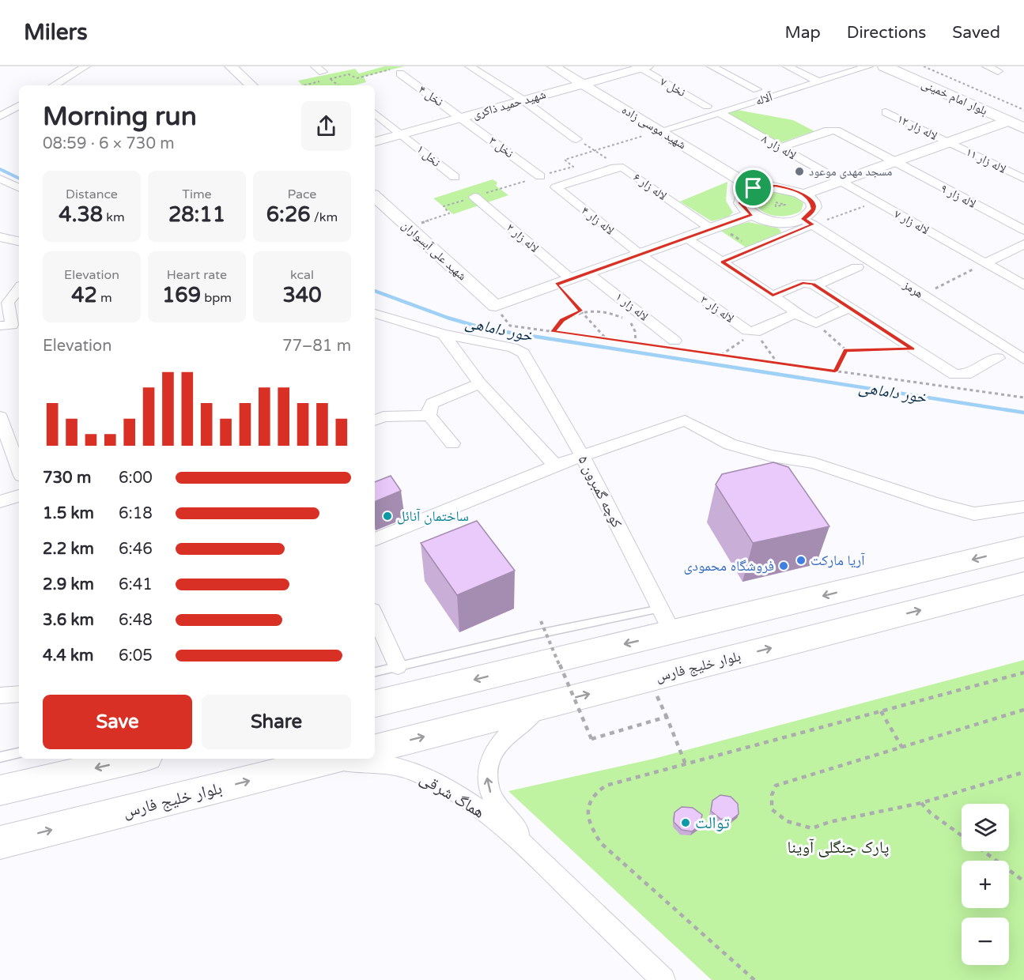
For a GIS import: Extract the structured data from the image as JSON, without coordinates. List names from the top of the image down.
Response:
{
  "streets": {
    "main road": ["بلوار امام خمینی", "بلوار خلیج فارس"],
    "street": [
      "نخل ۷",
      "نخل ۴",
      "آلاله",
      "شهید حمید ذاکری",
      "شهید موسی زاده",
      "لاله زار ۱۲",
      "نخل ۳",
      "لاله زار ۸",
      "نخل ۱",
      "لاله زار ۱۱",
      "لاله زار ۶",
      "لاله زار ۹",
      "لاله زار ۴",
      "لاله زار ۷",
      "لاله زار ۲",
      "شهید علی آبسواران",
      "هرمز",
      "لاله زار ۱",
      "لاله زار ۳",
      "کوچه گمبرون ۵",
      "هماگ شرقی"
    ]
  },
  "crossings": [
    ["نخل ۷", "شهید حمید ذاکری"],
    ["نخل ۴", "شهید حمید ذاکری"],
    ["نخل ۴", "نخل ۳"],
    ["آلاله", "شهید موسی زاده"],
    ["آلاله", "لاله زار ۸"],
    ["شهید حمید ذاکری", "شهید موسی زاده"],
    ["شهید حمید ذاکری", "نخل ۳"],
    ["شهید حمید ذاکری", "نخل ۱"],
    ["لاله زار ۱۲", "لاله زار ۱۱"],
    ["لاله زار ۸", "لاله زار ۹"],
    ["لاله زار ۸", "لاله زار ۷"],
    ["لاله زار ۶", "لاله زار ۴"],
    ["لاله زار ۴", "لاله زار ۳"],
    ["بلوار خلیج فارس", "هماگ شرقی"]
  ],
  "water": ["خور داماهی"],
  "parks": ["پارک جنگلی آوینا"],
  "places": [
    "مسجد مهدی موعود",
    "ساختمان آنائل",
    "آریا مارکت",
    "فروشگاه محمودی",
    "توالت"
  ],
  "page": {
    "header": "Milers",
    "nav": ["Map", "Directions", "Saved"],
    "heading": ["Morning run", "08:59 · 6 × 730 m"],
    "stats": [
      ["Distance", "4.38 km"],
      ["Time", "28:11"],
      ["Pace", "6:26 /km"],
      ["Elevation", "42 m"],
      ["Heart rate", "169 bpm"],
      ["kcal", "340"]
    ],
    "chart": ["Elevation", "77–81 m"],
    "list": [
      {
        "name": "730 m",
        "note": "6:00"
      },
      {
        "name": "1.5 km",
        "note": "6:18"
      },
      {
        "name": "2.2 km",
        "note": "6:46"
      },
      {
        "name": "2.9 km",
        "note": "6:41"
      },
      {
        "name": "3.6 km",
        "note": "6:48"
      },
      {
        "name": "4.4 km",
        "note": "6:05"
      }
    ],
    "buttons": ["Save", "Share"],
    "map_buttons": ["+", "−"]
  }
}
